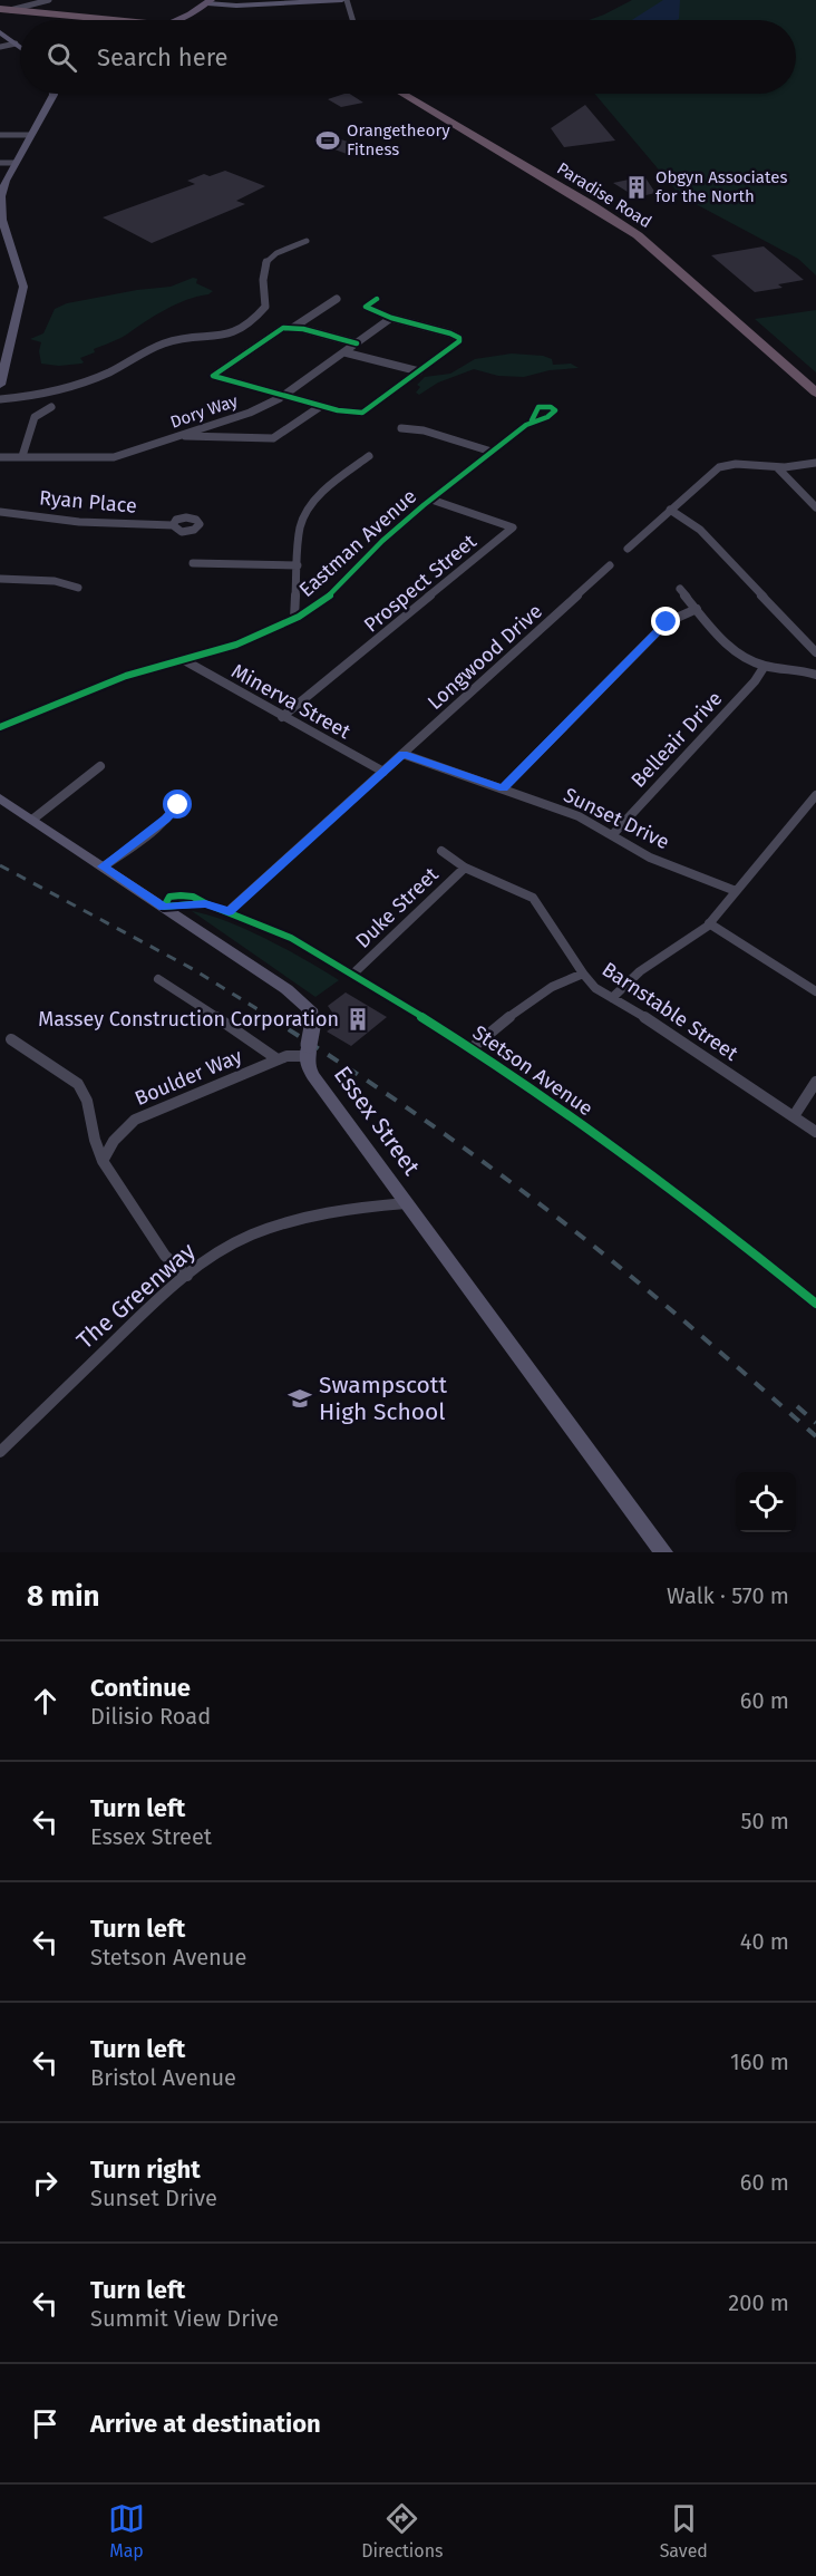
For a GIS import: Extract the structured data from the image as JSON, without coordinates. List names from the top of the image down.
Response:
{
  "streets": {
    "highway": ["Paradise Road"],
    "main road": ["Essex Street"],
    "street": [
      "Dory Way",
      "Ryan Place",
      "Eastman Avenue",
      "Prospect Street",
      "Longwood Drive",
      "Minerva Street",
      "Belleair Drive",
      "Sunset Drive",
      "Duke Street",
      "Barnstable Street",
      "Stetson Avenue",
      "Boulder Way",
      "The Greenway"
    ]
  },
  "crossings": [
    ["Eastman Avenue", "Prospect Street"],
    ["Eastman Avenue", "Minerva Street"],
    ["Prospect Street", "Minerva Street"],
    ["Longwood Drive", "Minerva Street"],
    ["Longwood Drive", "Sunset Drive"],
    ["Longwood Drive", "Stetson Avenue"],
    ["Belleair Drive", "Sunset Drive"],
    ["Duke Street", "Stetson Avenue"],
    ["Barnstable Street", "Stetson Avenue"],
    ["Boulder Way", "Essex Street"],
    ["Essex Street", "The Greenway"]
  ],
  "places": {
    "sports": ["Orangetheory Fitness"],
    "building": ["Obgyn Associates for the North", "Massey Construction Corporation"],
    "school or university": ["Swampscott High School"]
  },
  "page": {
    "search": "Search here",
    "heading": ["8 min", "Walk · 570 m"],
    "list": [
      ["Continue", "Dilisio Road", "60 m"],
      ["Turn left", "Essex Street", "50 m"],
      ["Turn left", "Stetson Avenue", "40 m"],
      ["Turn left", "Bristol Avenue", "160 m"],
      ["Turn right", "Sunset Drive", "60 m"],
      ["Turn left", "Summit View Drive", "200 m"],
      "Arrive at destination"
    ],
    "nav": ["Map", "Directions", "Saved"]
  }
}
